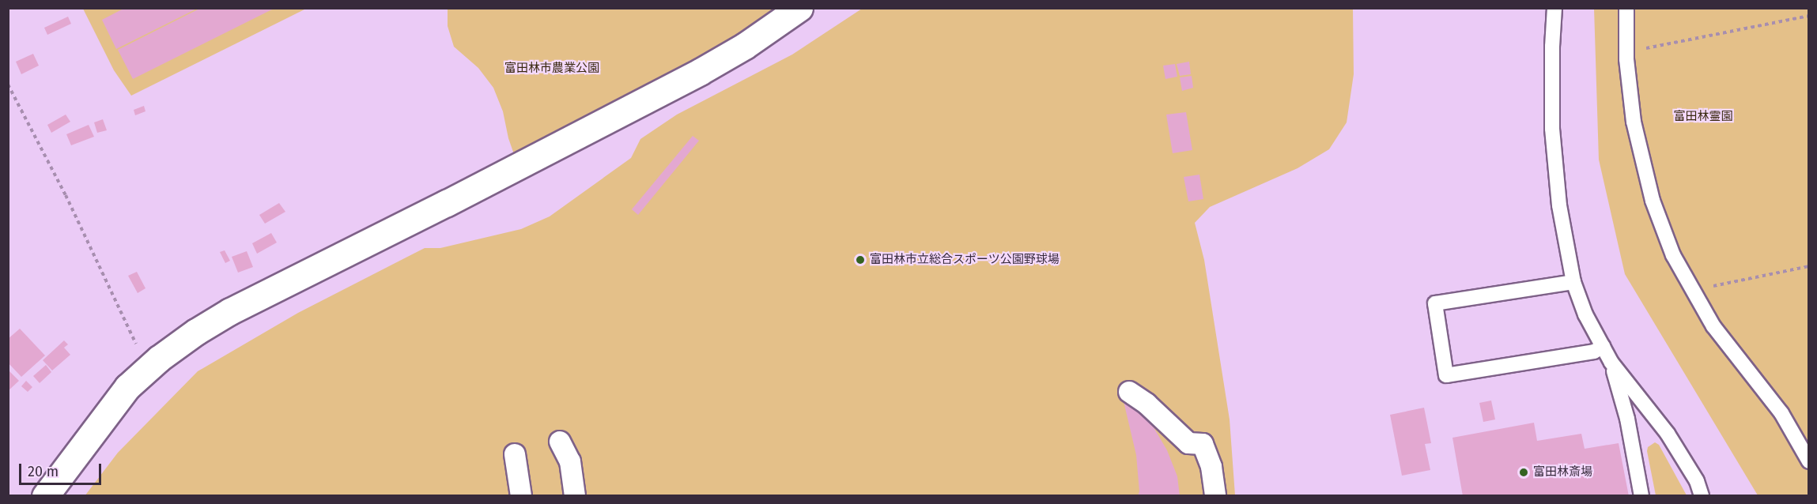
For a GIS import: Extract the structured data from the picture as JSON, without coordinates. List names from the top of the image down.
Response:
{
  "parks": ["富田林市農業公園", "富田林霊園"],
  "places": ["富田林市立総合スポーツ公園野球場", "富田林斎場"],
  "scale_bar": "20 m"
}
